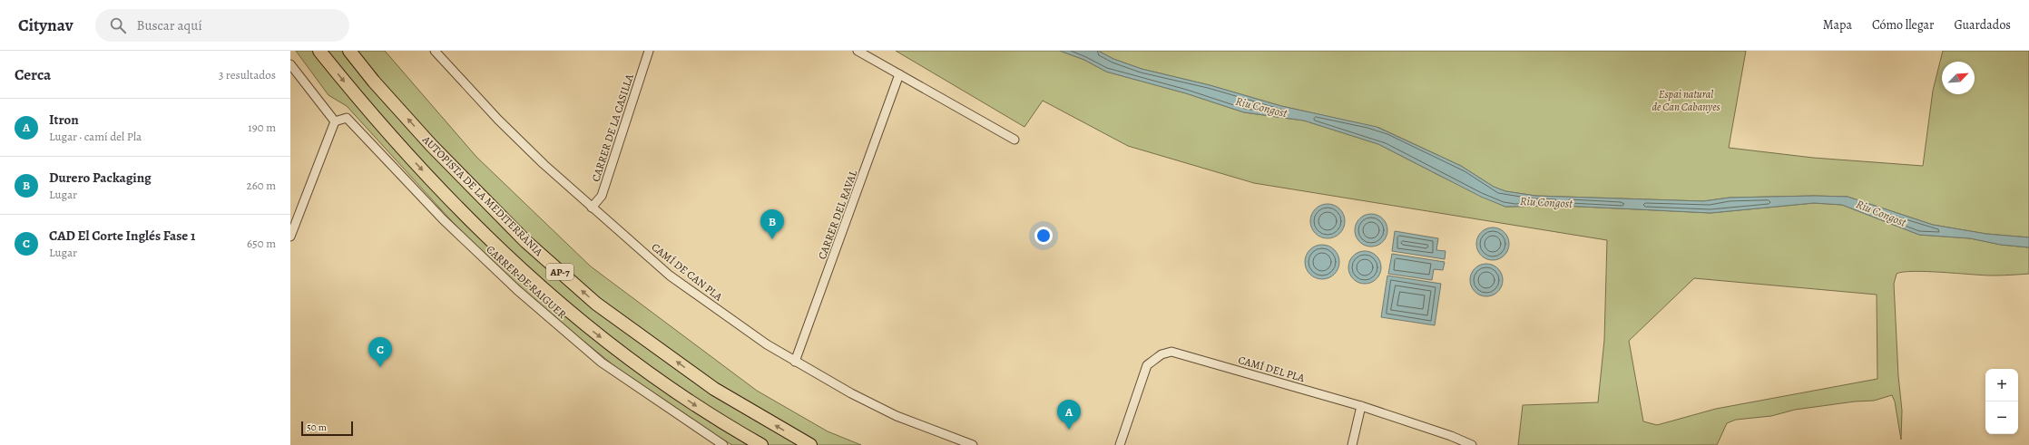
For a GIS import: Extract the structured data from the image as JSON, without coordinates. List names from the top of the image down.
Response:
{
  "streets": {
    "highway": ["AUTOPISTA DE LA MEDITERRÀNIA", "AP-7"],
    "street": [
      "CARRER DE LA CASILLA",
      "CARRER DEL RAVAL",
      "CAMÍ DE CAN PLA",
      "CARRER DE RAIGUER",
      "CAMÍ DEL PLA"
    ]
  },
  "crossings": [
    ["CARRER DE LA CASILLA", "CAMÍ DE CAN PLA"],
    ["CARRER DEL RAVAL", "CAMÍ DE CAN PLA"]
  ],
  "water": ["Riu Congost"],
  "parks": ["Espai natural de Can Cabanyes"],
  "scale_bar": "50 m",
  "north": "top right",
  "page": {
    "header": "Citynav",
    "search": "Buscar aquí",
    "nav": ["Mapa", "Cómo llegar", "Guardados"],
    "heading": ["Cerca", "3 resultados"],
    "list": [
      {
        "mark": "A",
        "name": "Itron",
        "note": "Lugar · camí del Pla",
        "value": "190 m"
      },
      {
        "mark": "B",
        "name": "Durero Packaging",
        "note": "Lugar",
        "value": "260 m"
      },
      {
        "mark": "C",
        "name": "CAD El Corte Inglés Fase 1",
        "note": "Lugar",
        "value": "650 m"
      }
    ],
    "pins": ["B", "C", "A"],
    "map_buttons": ["+", "−"],
    "scale": "50 m"
  }
}
